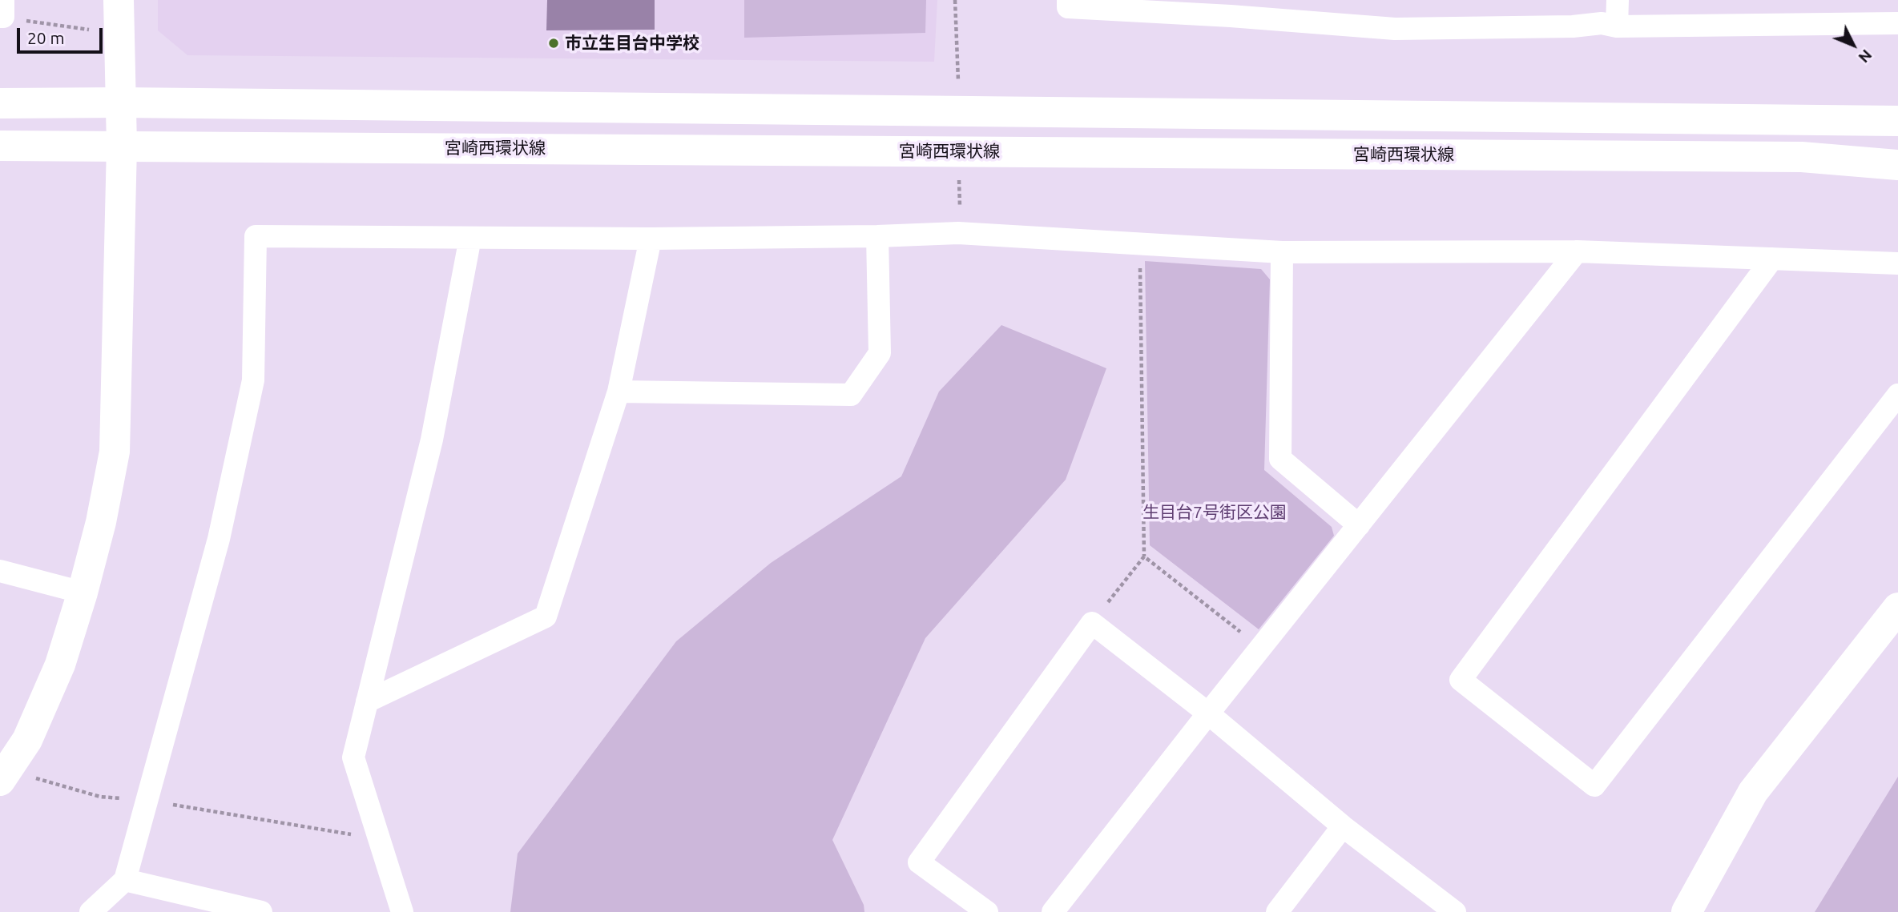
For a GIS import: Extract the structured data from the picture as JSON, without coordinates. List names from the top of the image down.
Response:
{
  "streets": {
    "main road": ["宮崎西環状線"]
  },
  "parks": ["生目台7号街区公園"],
  "places": ["市立生目台中学校"],
  "scale_bar": "20 m",
  "north": "bottom right"
}
